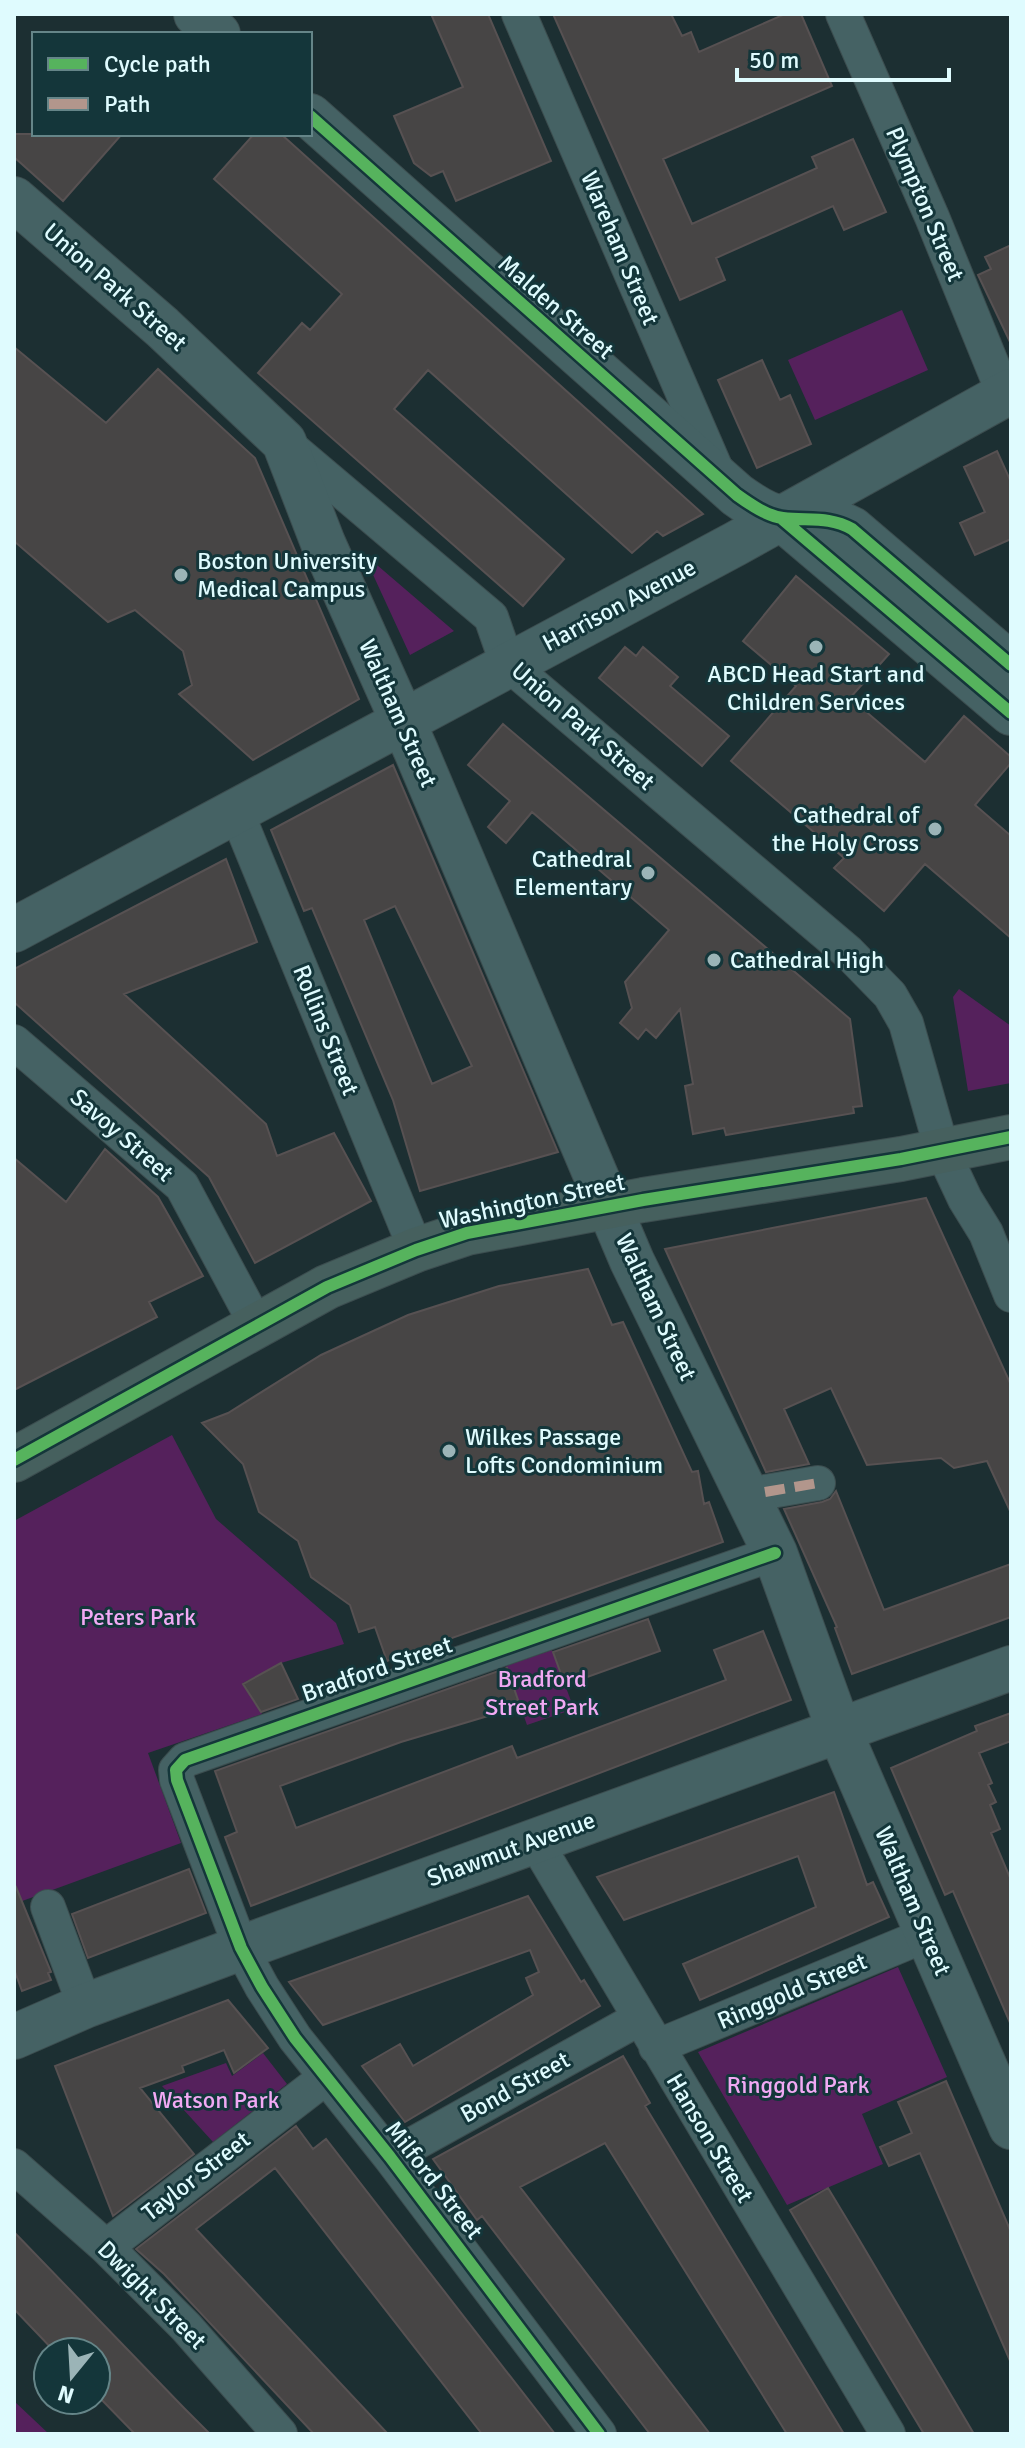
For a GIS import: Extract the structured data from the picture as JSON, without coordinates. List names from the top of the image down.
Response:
{
  "streets": {
    "main road": [
      "Union Park Street",
      "Malden Street",
      "Harrison Avenue",
      "Waltham Street",
      "Washington Street",
      "Shawmut Avenue"
    ],
    "street": [
      "Plympton Street",
      "Wareham Street",
      "Rollins Street",
      "Savoy Street",
      "Bradford Street",
      "Ringgold Street",
      "Bond Street",
      "Hanson Street",
      "Taylor Street",
      "Milford Street",
      "Dwight Street"
    ]
  },
  "crossings": [
    ["Plympton Street", "Harrison Avenue"],
    ["Wareham Street", "Malden Street"],
    ["Union Park Street", "Harrison Avenue"],
    ["Union Park Street", "Waltham Street"],
    ["Union Park Street", "Washington Street"],
    ["Malden Street", "Harrison Avenue"],
    ["Harrison Avenue", "Waltham Street"],
    ["Harrison Avenue", "Rollins Street"],
    ["Waltham Street", "Washington Street"],
    ["Waltham Street", "Bradford Street"],
    ["Waltham Street", "Shawmut Avenue"],
    ["Waltham Street", "Ringgold Street"],
    ["Rollins Street", "Washington Street"],
    ["Savoy Street", "Washington Street"],
    ["Bradford Street", "Shawmut Avenue"],
    ["Bradford Street", "Milford Street"],
    ["Shawmut Avenue", "Hanson Street"],
    ["Shawmut Avenue", "Milford Street"],
    ["Ringgold Street", "Bond Street"],
    ["Ringgold Street", "Hanson Street"],
    ["Bond Street", "Hanson Street"],
    ["Bond Street", "Milford Street"],
    ["Taylor Street", "Milford Street"],
    ["Taylor Street", "Dwight Street"]
  ],
  "parks": [
    "Peters Park",
    "Bradford Street Park",
    "Ringgold Park",
    "Watson Park"
  ],
  "places": [
    "Boston University Medical Campus",
    "ABCD Head Start and Children Services",
    "Cathedral of the Holy Cross",
    "Cathedral Elementary",
    "Cathedral High",
    "Wilkes Passage Lofts Condominium"
  ],
  "legend": ["Cycle path", "Path"],
  "scale_bar": "50 m",
  "north": "bottom"
}
